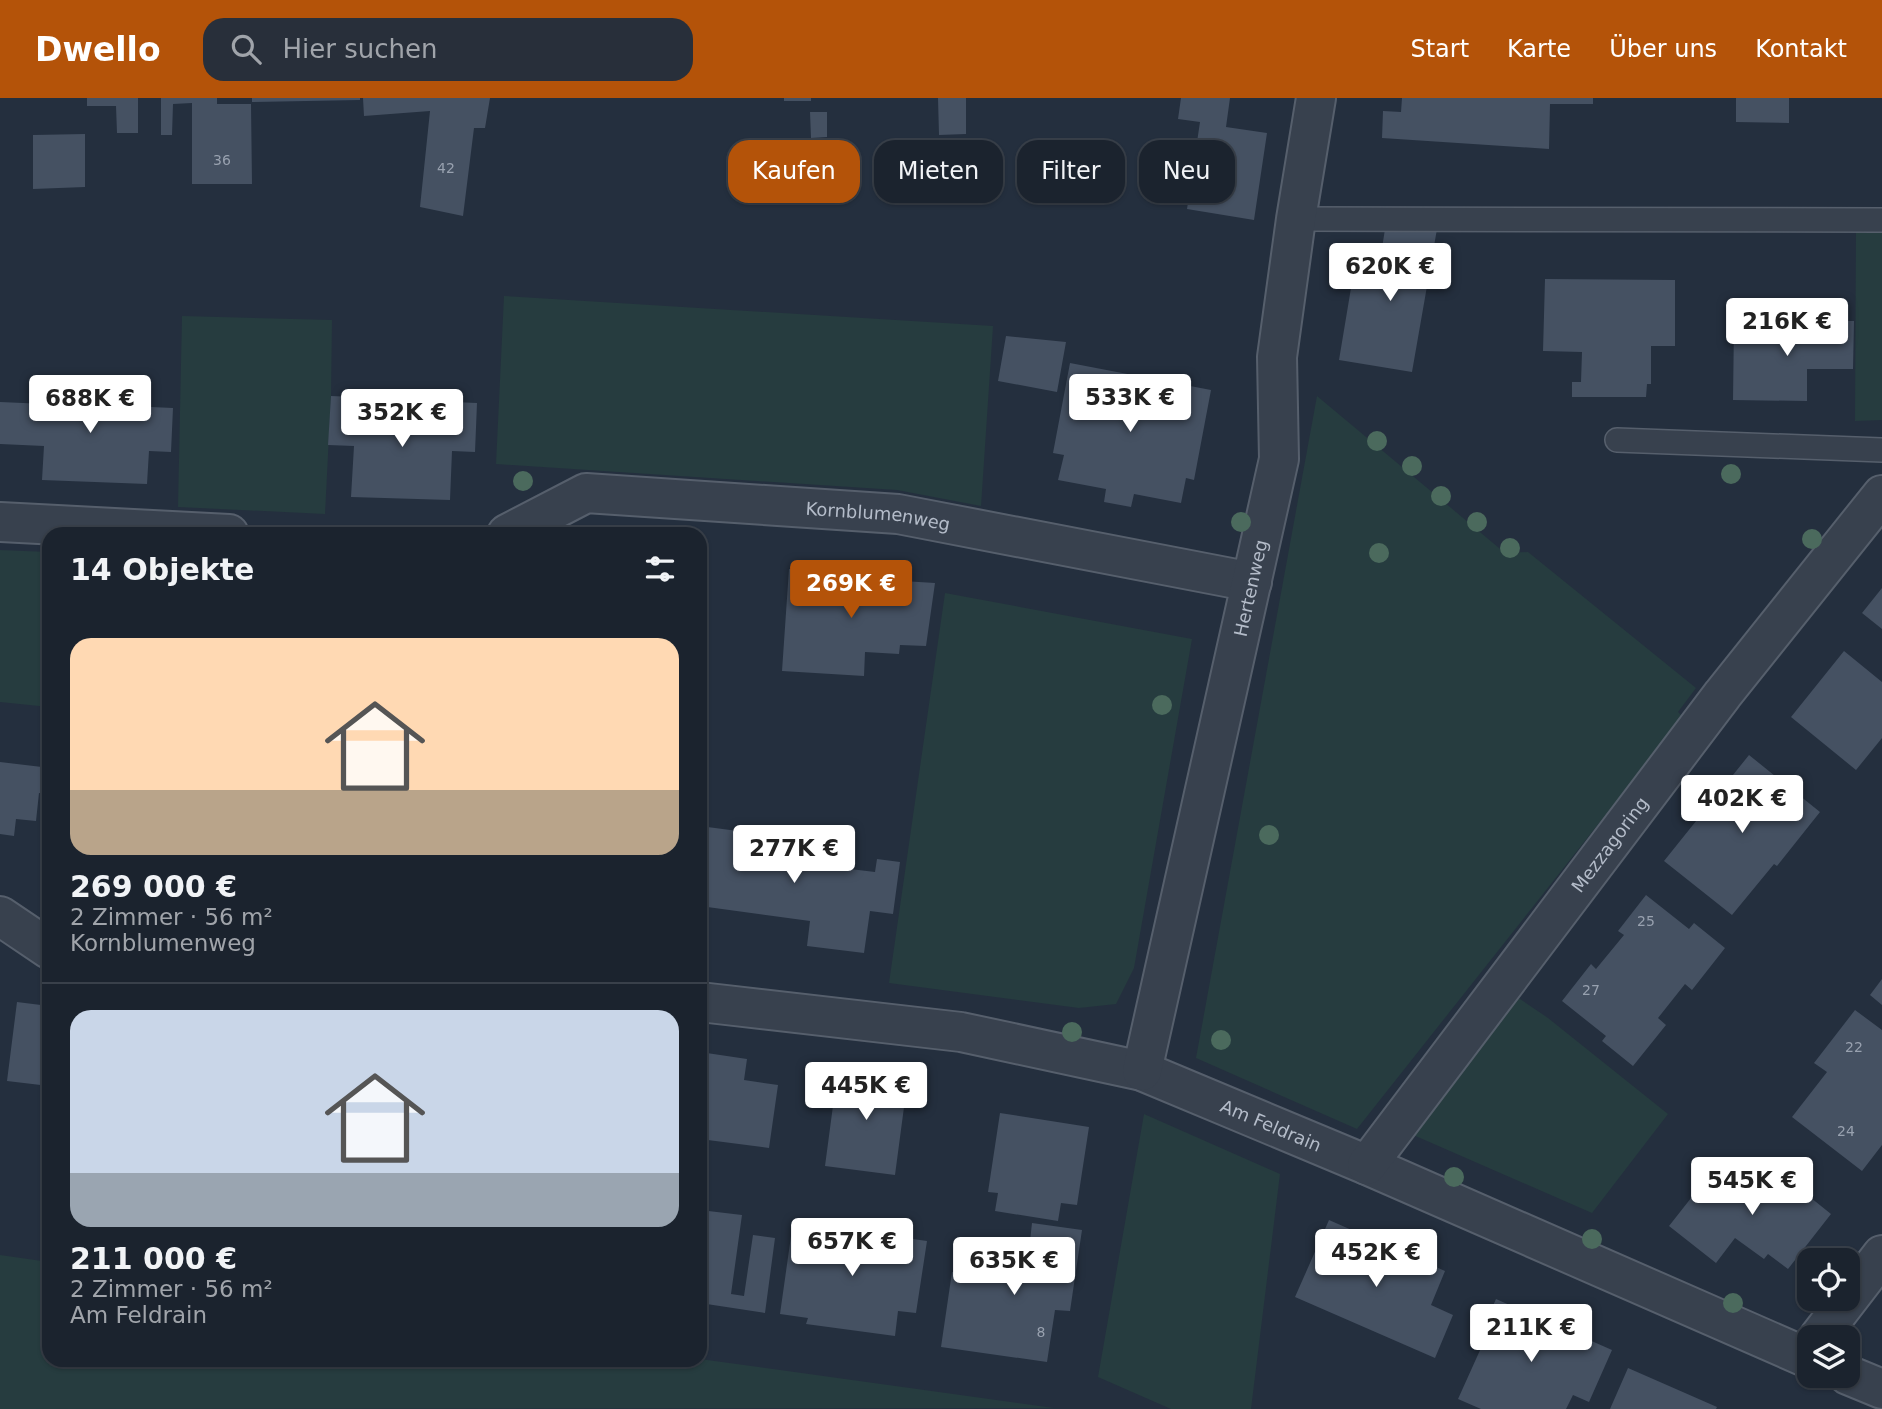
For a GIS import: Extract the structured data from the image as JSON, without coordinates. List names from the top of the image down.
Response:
{
  "streets": {
    "street": [
      "Kornblumenweg",
      "Hertenweg",
      "Mezzagoring",
      "Am Feldrain"
    ]
  },
  "crossings": [
    ["Kornblumenweg", "Hertenweg"],
    ["Hertenweg", "Am Feldrain"],
    ["Mezzagoring", "Am Feldrain"]
  ],
  "house_numbers": [
    "36",
    "42",
    "25",
    "27",
    "22",
    "24",
    "8"
  ],
  "page": {
    "header": "Dwello",
    "search": "Hier suchen",
    "nav": [
      "Start",
      "Karte",
      "Über uns",
      "Kontakt"
    ],
    "chip": [
      "Kaufen",
      "Mieten",
      "Filter",
      "Neu"
    ],
    "price": [
      "620K €",
      "216K €",
      "533K €",
      "688K €",
      "352K €",
      "269K €",
      "402K €",
      "277K €",
      "445K €",
      "545K €",
      "657K €",
      "452K €",
      "635K €",
      "211K €"
    ],
    "heading": "14 Objekte",
    "list": [
      {
        "name": "269 000 €",
        "note": "2 Zimmer · 56 m² · Kornblumenweg"
      },
      {
        "name": "211 000 €",
        "note": "2 Zimmer · 56 m² · Am Feldrain"
      }
    ]
  }
}
